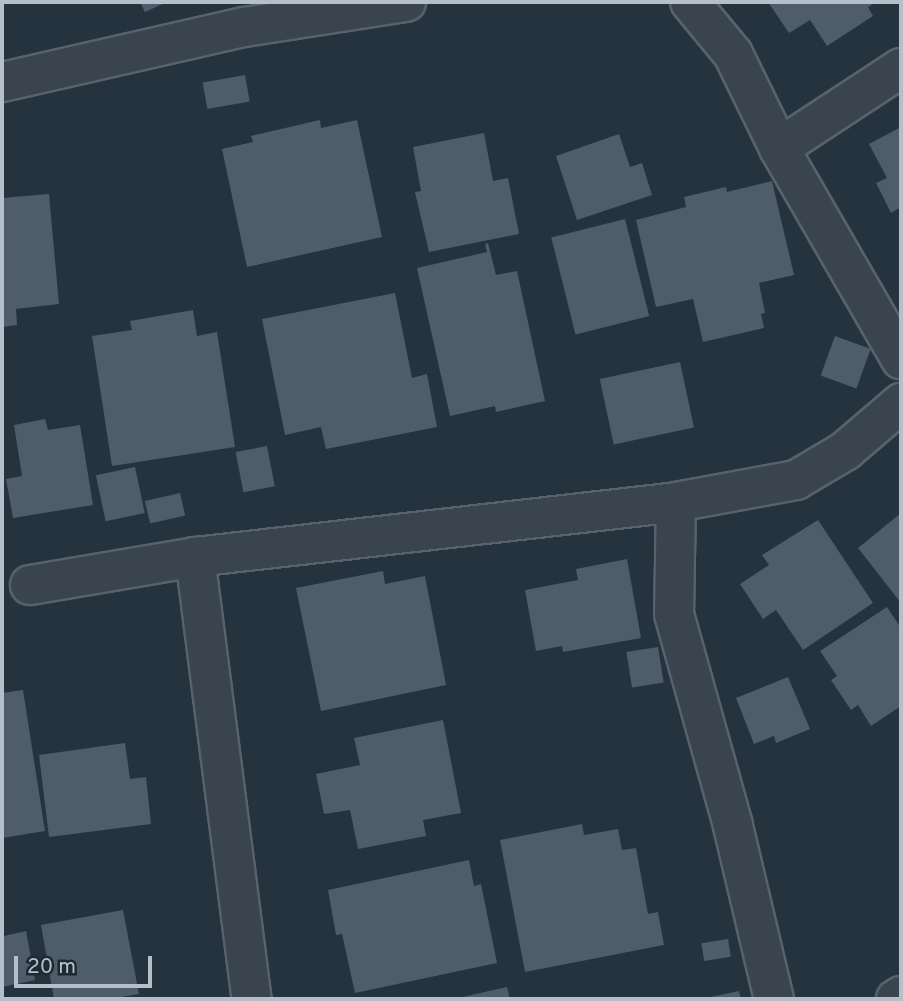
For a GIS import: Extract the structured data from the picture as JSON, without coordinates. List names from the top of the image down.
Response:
{
  "scale_bar": "20 m"
}
